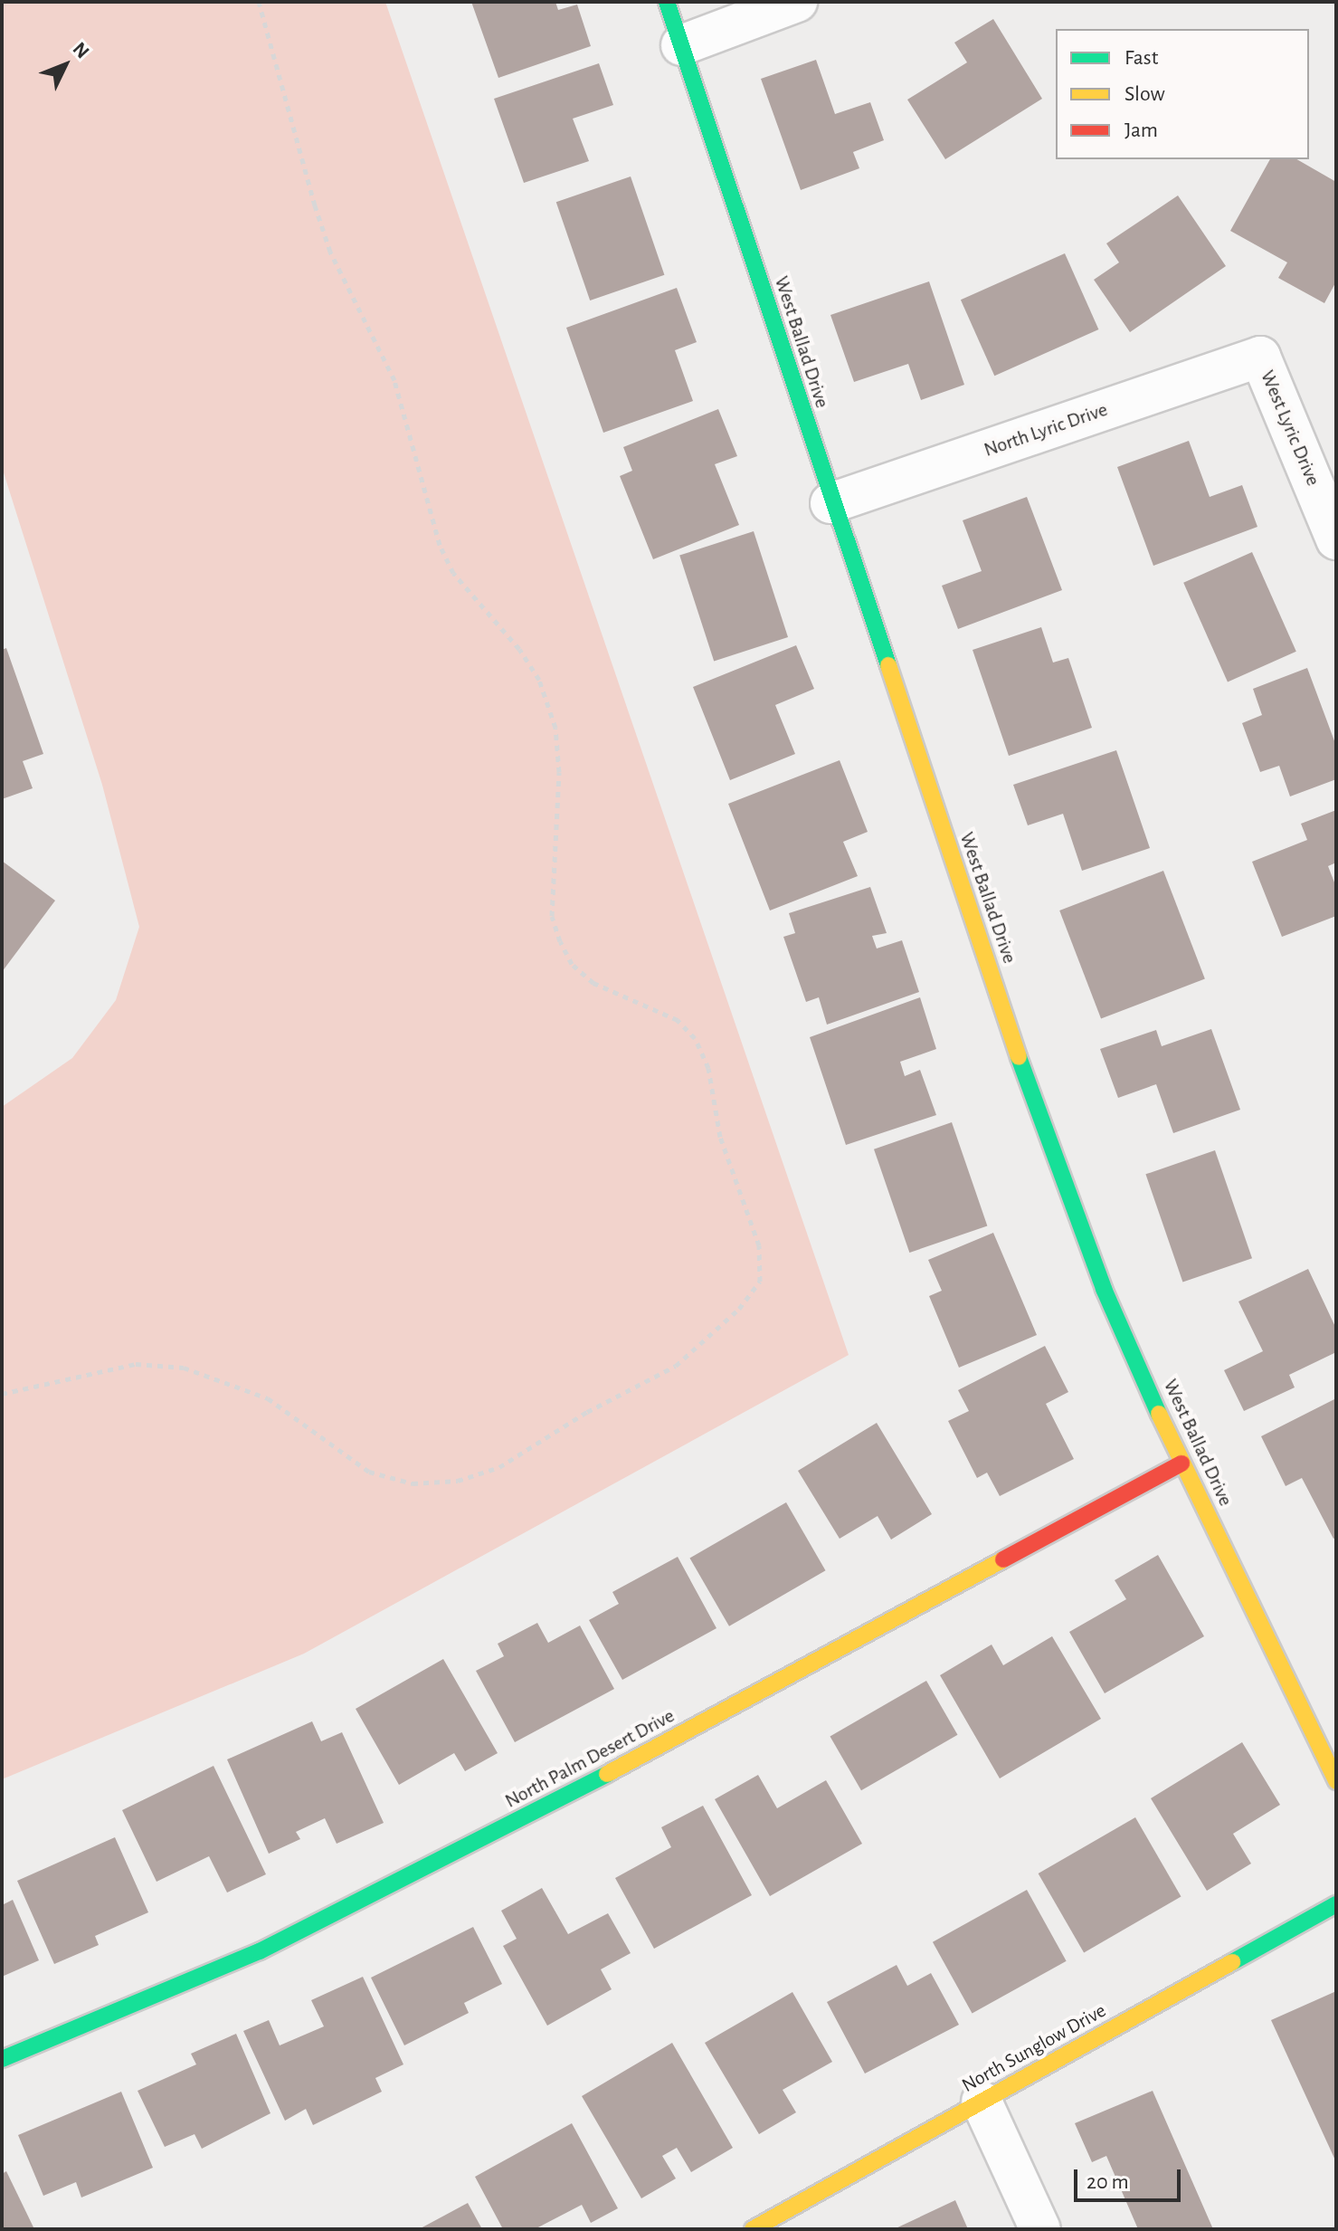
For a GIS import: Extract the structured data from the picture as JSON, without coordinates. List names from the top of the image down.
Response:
{
  "streets": {
    "street": [
      "West Ballad Drive",
      "West Lyric Drive",
      "North Lyric Drive",
      "North Palm Desert Drive",
      "North Sunglow Drive"
    ]
  },
  "crossings": [
    ["West Ballad Drive", "North Lyric Drive"],
    ["West Ballad Drive", "North Palm Desert Drive"],
    ["West Lyric Drive", "North Lyric Drive"]
  ],
  "legend": ["Fast", "Slow", "Jam"],
  "scale_bar": "20 m",
  "north": "top right"
}
